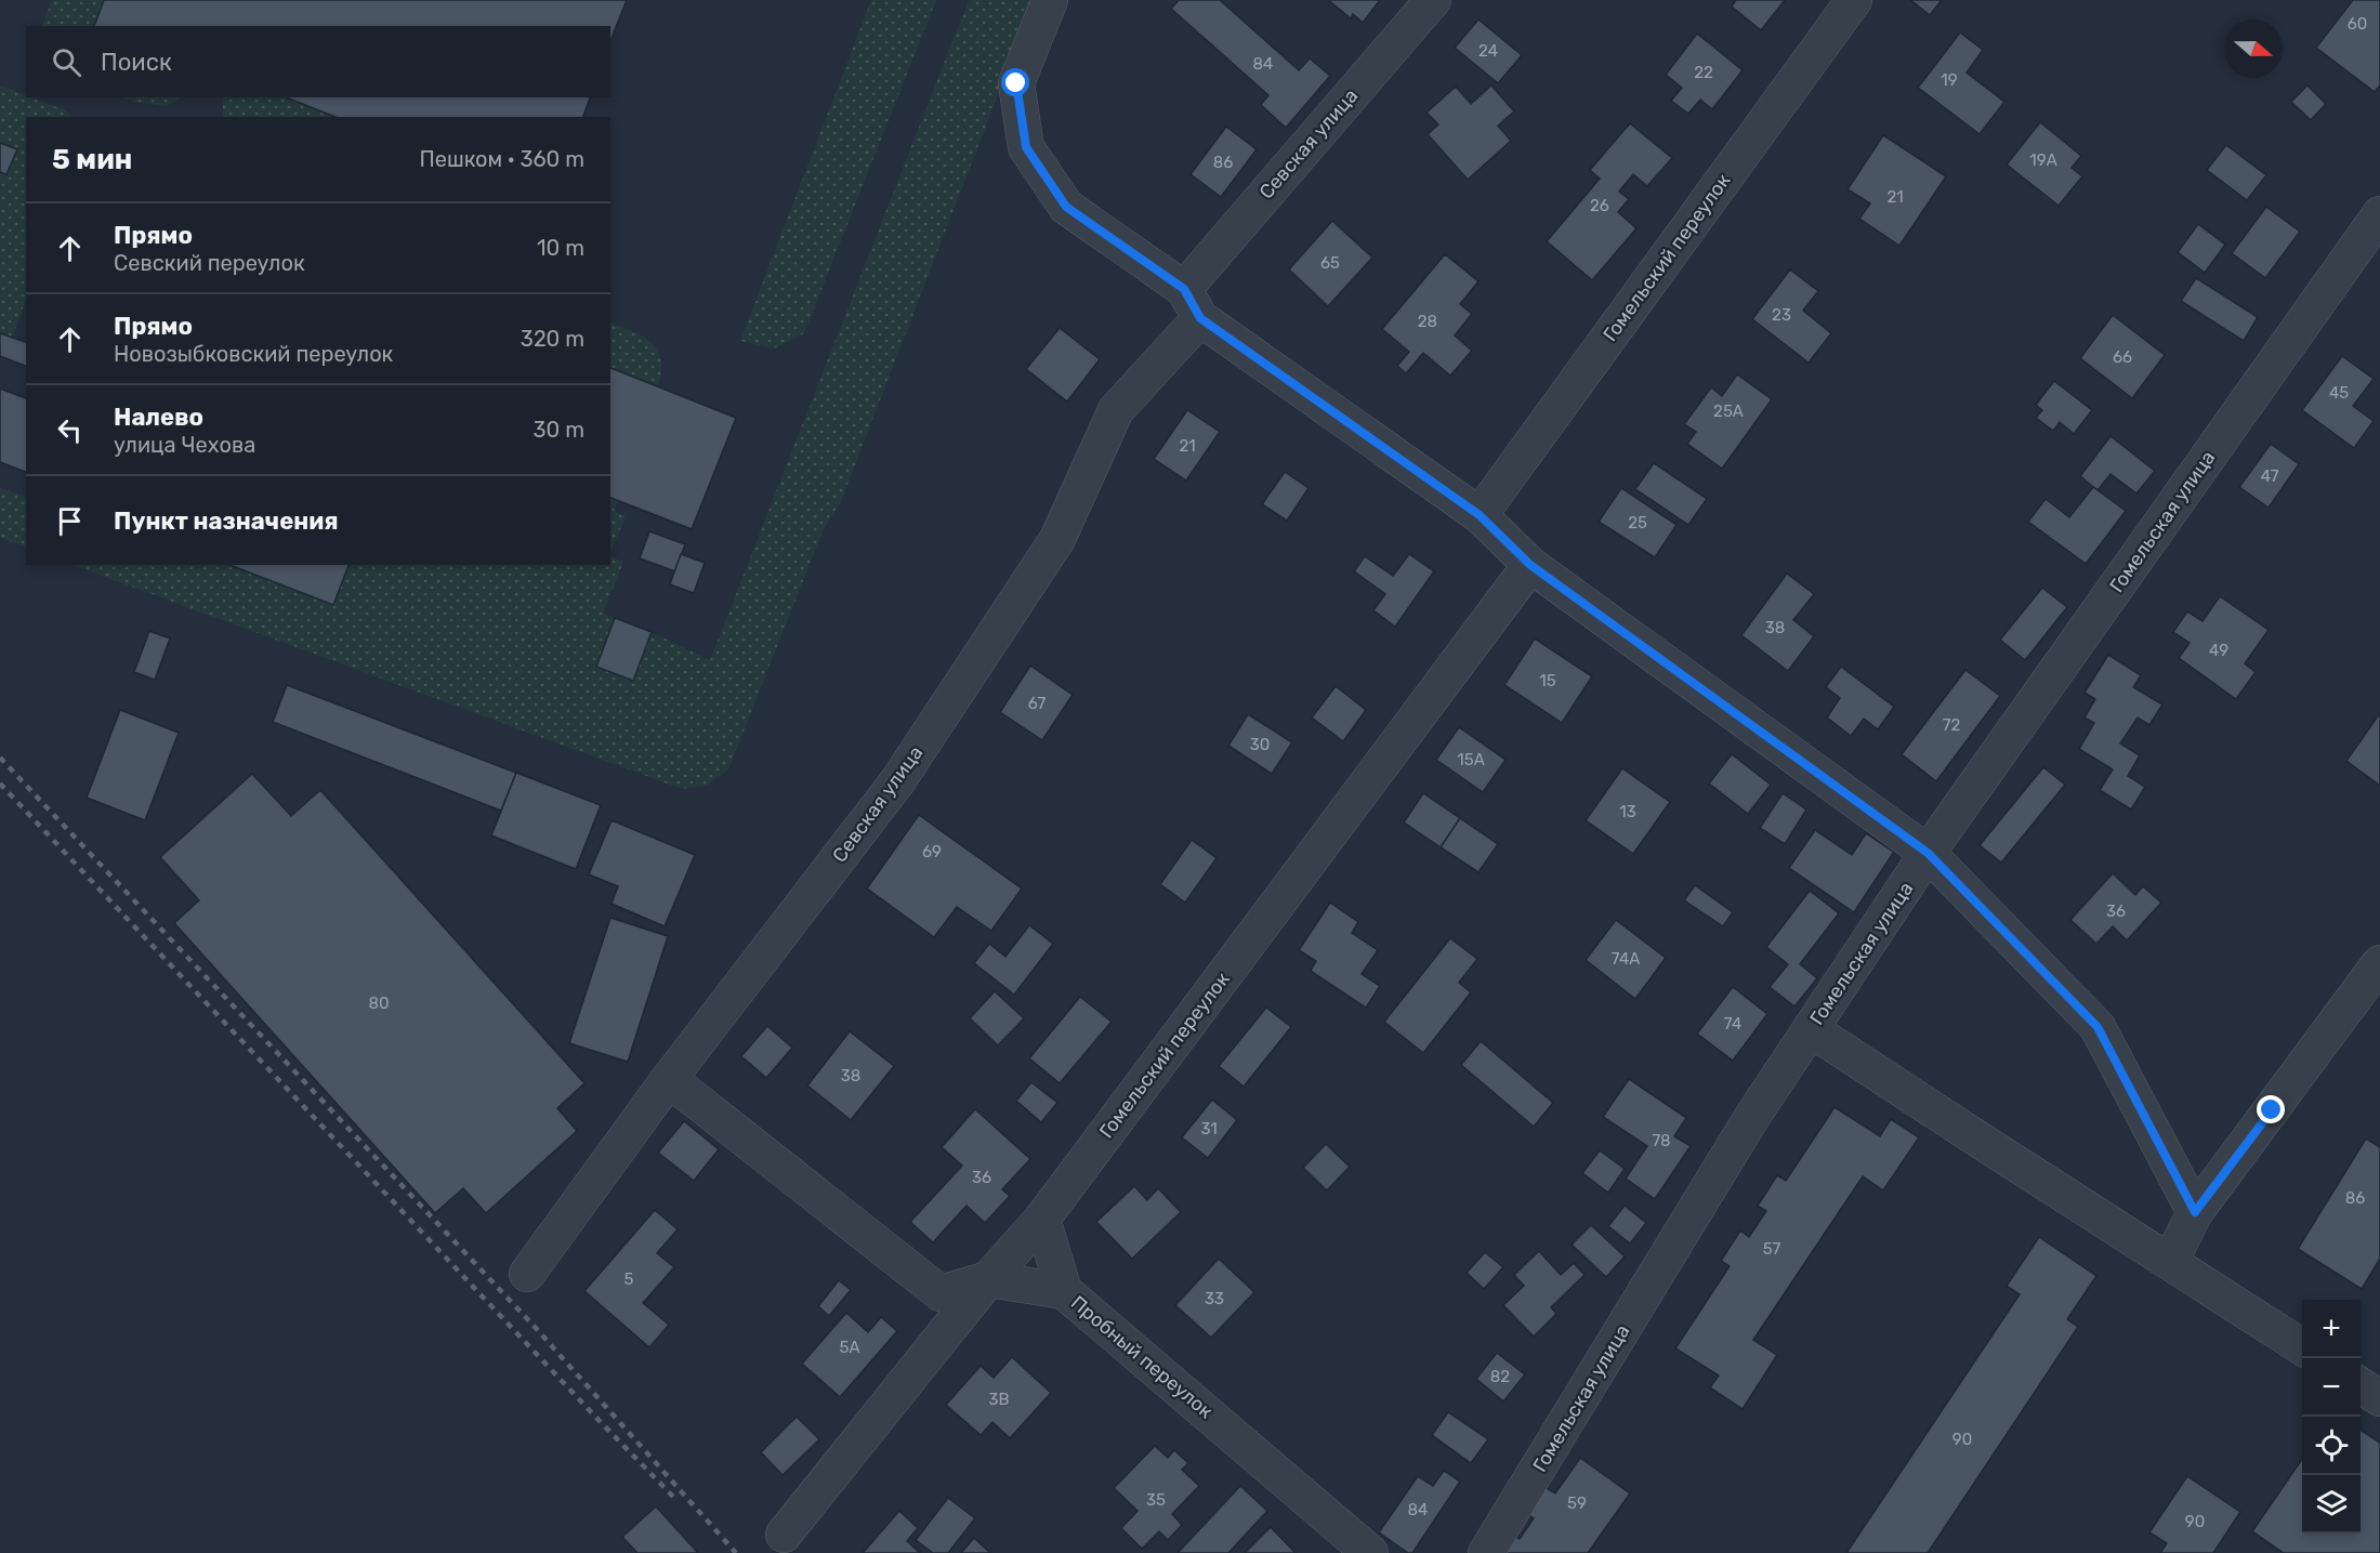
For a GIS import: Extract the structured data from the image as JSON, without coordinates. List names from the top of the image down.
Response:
{
  "streets": {
    "street": [
      "Севская улица",
      "Гомельский переулок",
      "Гомельская улица",
      "Пробный переулок"
    ]
  },
  "crossings": [
    ["Севская улица", "Пробный переулок"],
    ["Гомельский переулок", "Пробный переулок"]
  ],
  "house_numbers": [
    "60",
    "24",
    "84",
    "22",
    "19",
    "19А",
    "86",
    "21",
    "26",
    "65",
    "23",
    "28",
    "66",
    "45",
    "25А",
    "21",
    "47",
    "25",
    "38",
    "49",
    "15",
    "67",
    "72",
    "30",
    "15А",
    "13",
    "69",
    "36",
    "74А",
    "80",
    "74",
    "38",
    "31",
    "78",
    "36",
    "86",
    "57",
    "5",
    "33",
    "5А",
    "82",
    "3В",
    "90",
    "35",
    "59",
    "84",
    "90"
  ],
  "north": "right",
  "page": {
    "search": "Поиск",
    "heading": ["5 мин", "Пешком · 360 m"],
    "list": [
      ["Прямо", "Севский переулок", "10 m"],
      ["Прямо", "Новозыбковский переулок", "320 m"],
      ["Налево", "улица Чехова", "30 m"],
      "Пункт назначения"
    ],
    "map_buttons": ["+", "−"]
  }
}
